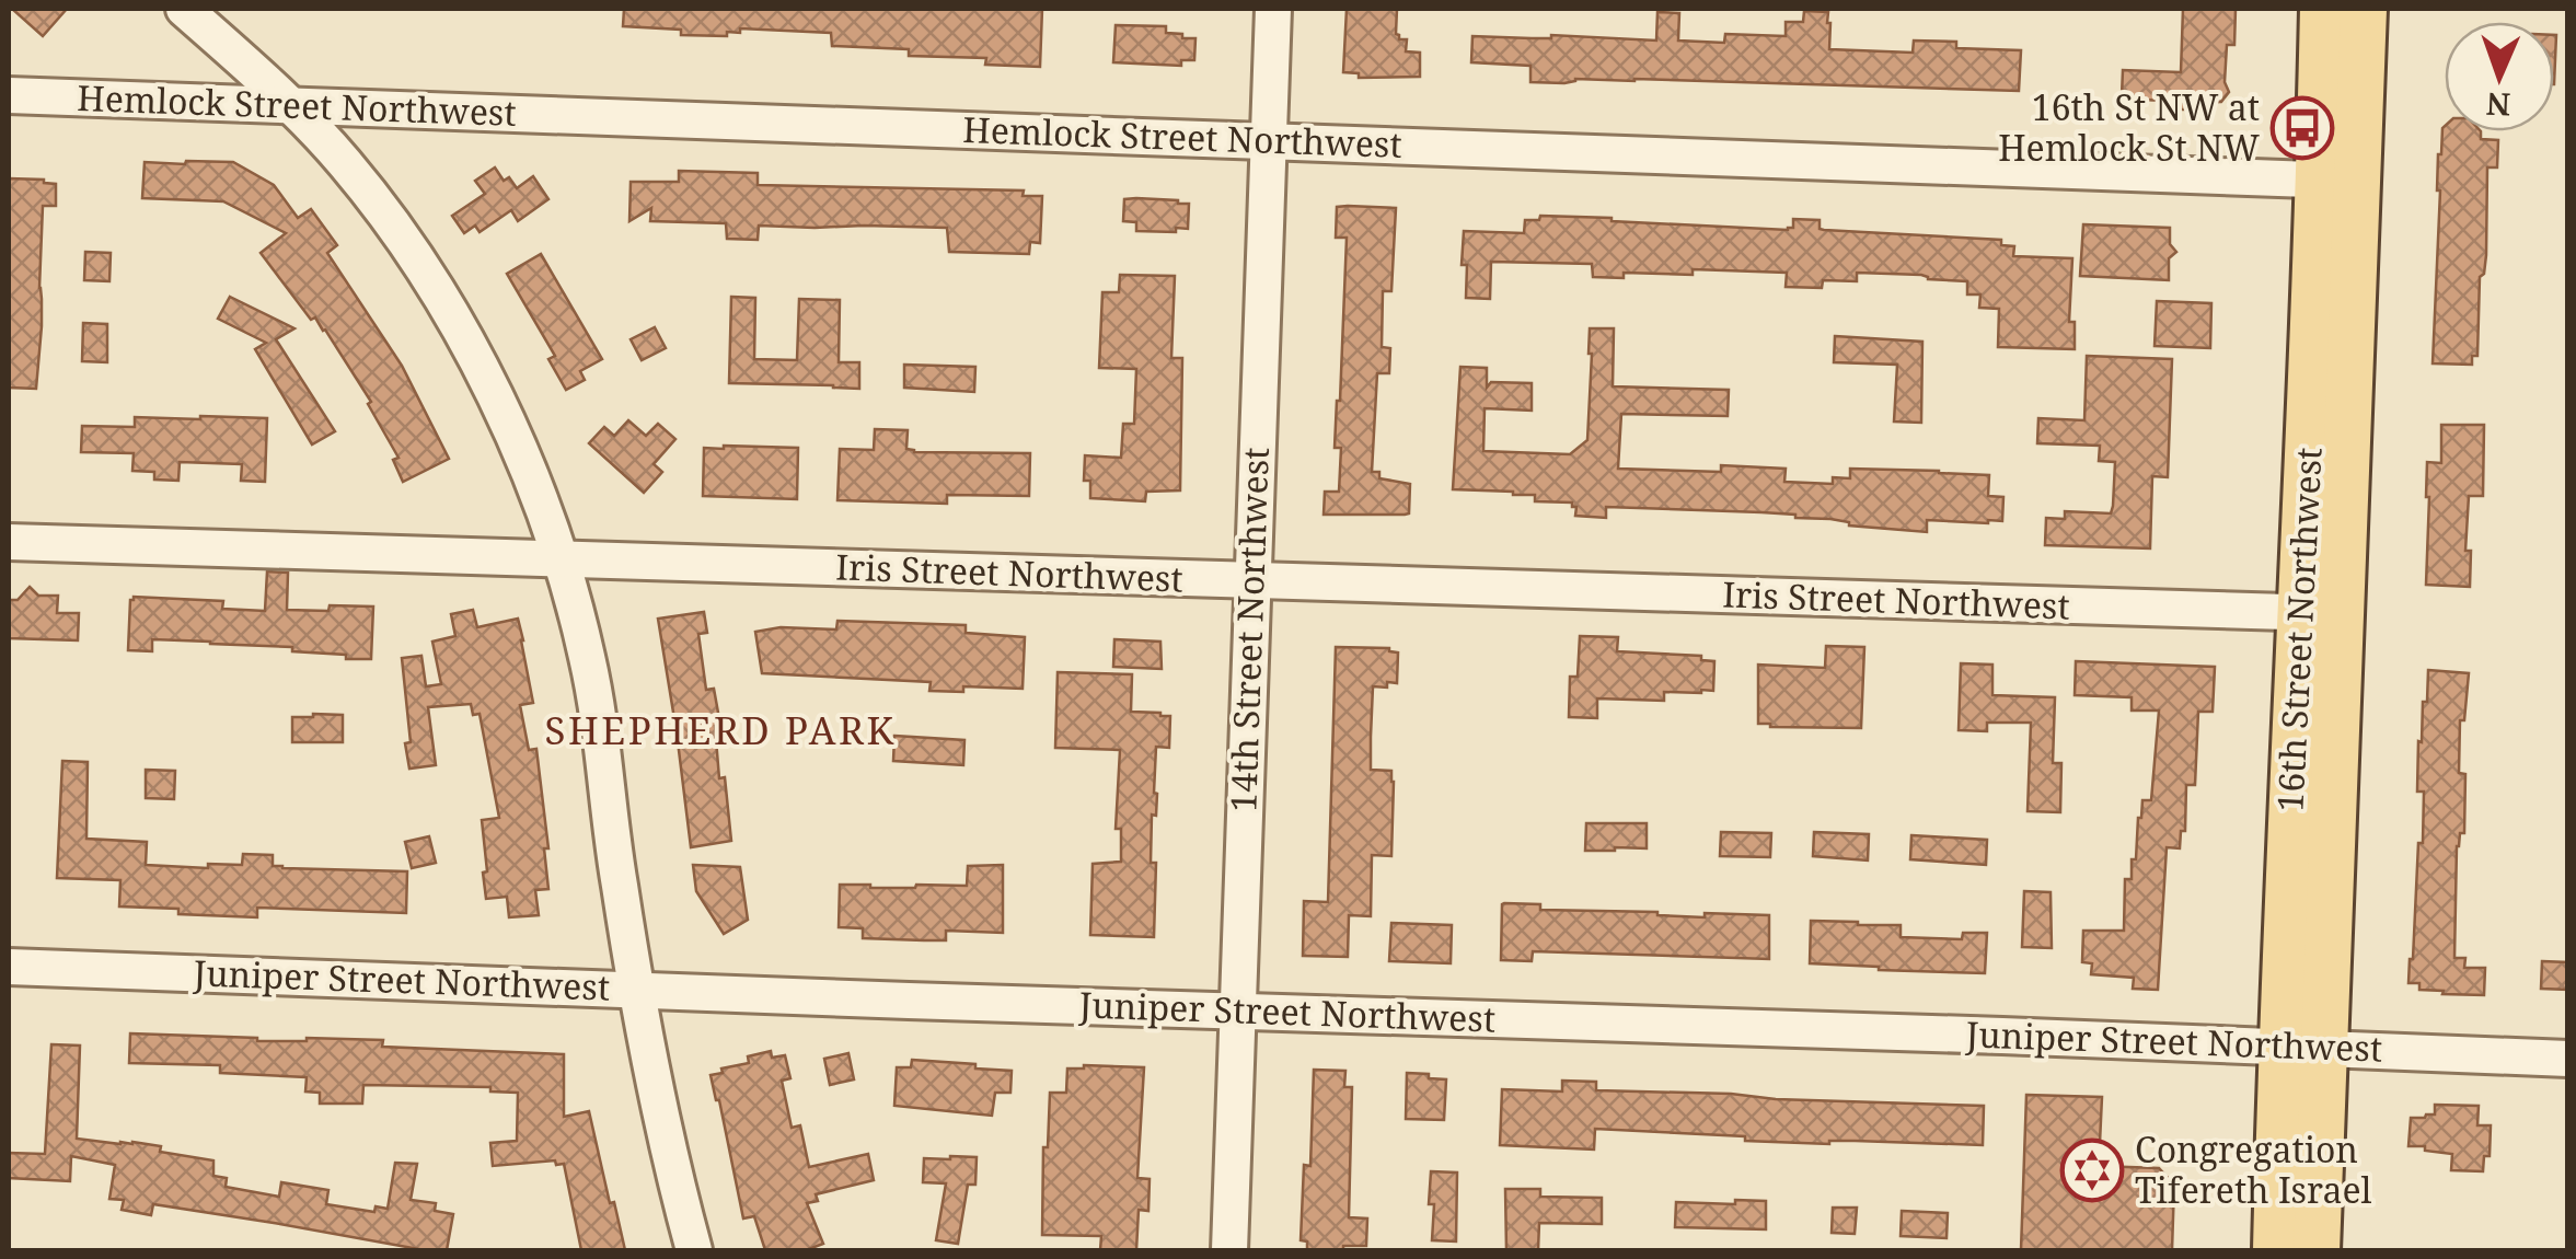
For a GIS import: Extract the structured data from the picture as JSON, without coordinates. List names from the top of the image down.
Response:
{
  "streets": {
    "main road": ["16th Street Northwest"],
    "street": [
      "Hemlock Street Northwest",
      "Iris Street Northwest",
      "14th Street Northwest",
      "Juniper Street Northwest"
    ]
  },
  "crossings": [
    ["Hemlock Street Northwest", "14th Street Northwest"],
    ["Hemlock Street Northwest", "16th Street Northwest"],
    ["Iris Street Northwest", "14th Street Northwest"],
    ["Iris Street Northwest", "16th Street Northwest"],
    ["14th Street Northwest", "Juniper Street Northwest"],
    ["16th Street Northwest", "Juniper Street Northwest"]
  ],
  "districts": ["SHEPHERD PARK"],
  "places": {
    "bus stop": ["16th St NW at Hemlock St NW"],
    "synagogue": ["Congregation Tifereth Israel"]
  },
  "north": "bottom"
}
